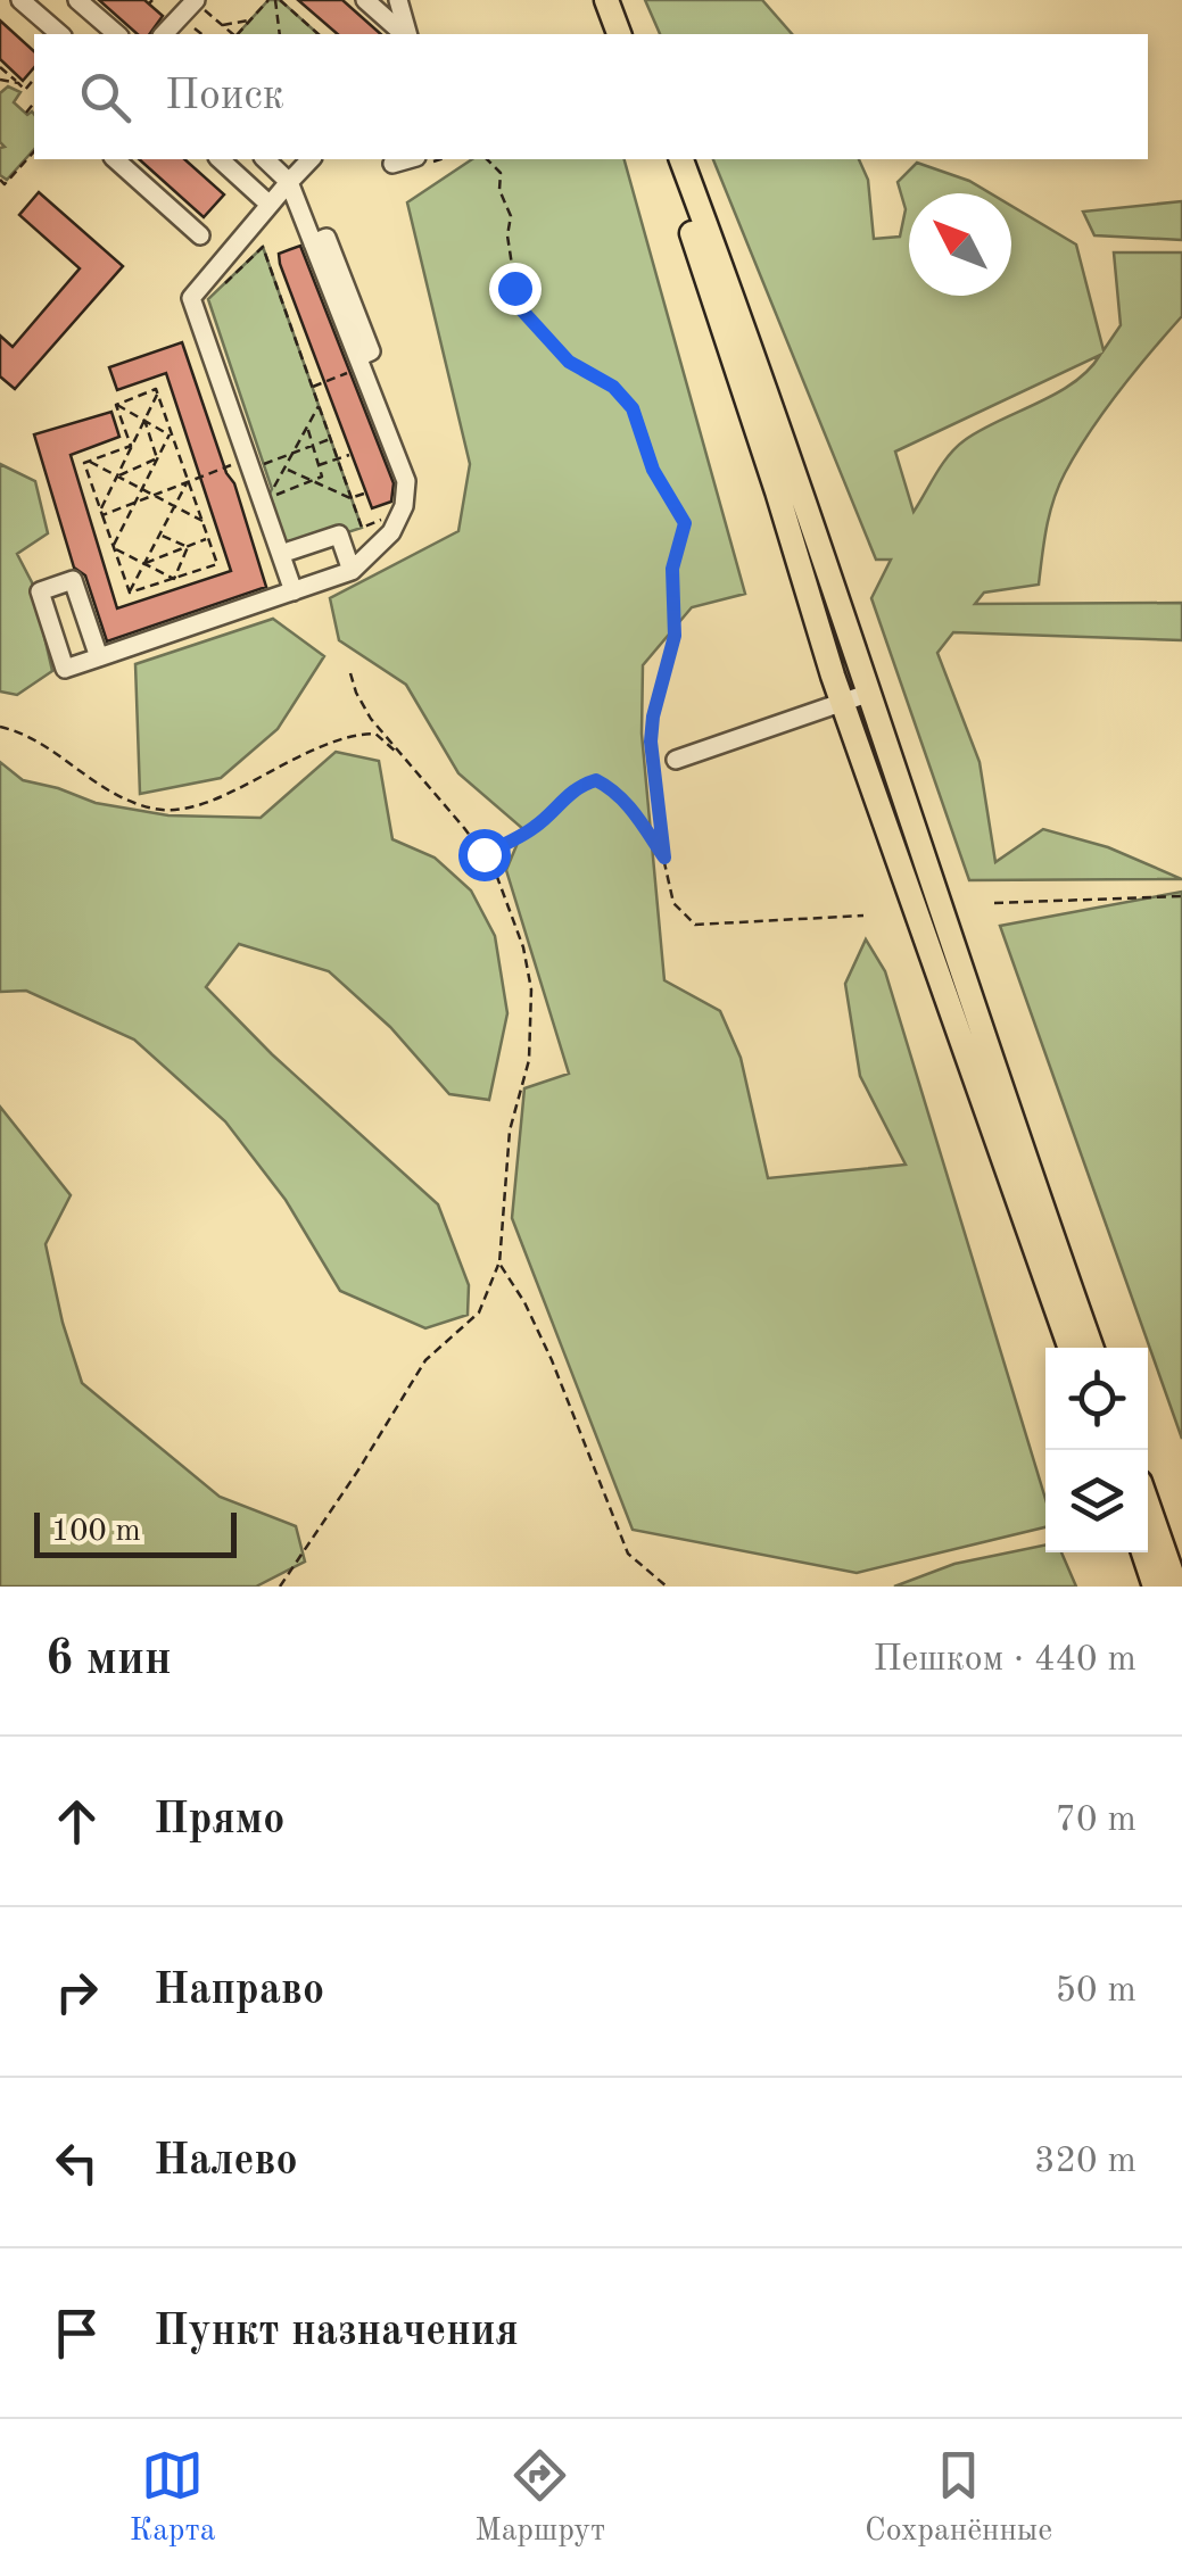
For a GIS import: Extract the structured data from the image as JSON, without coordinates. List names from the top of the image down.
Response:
{
  "scale_bar": "100 m",
  "north": "top left",
  "page": {
    "search": "Поиск",
    "scale": "100 m",
    "heading": ["6 мин", "Пешком · 440 m"],
    "list": [
      ["Прямо", "70 m"],
      ["Направо", "50 m"],
      ["Налево", "320 m"],
      "Пункт назначения"
    ],
    "nav": ["Карта", "Маршрут", "Сохранённые"]
  }
}
